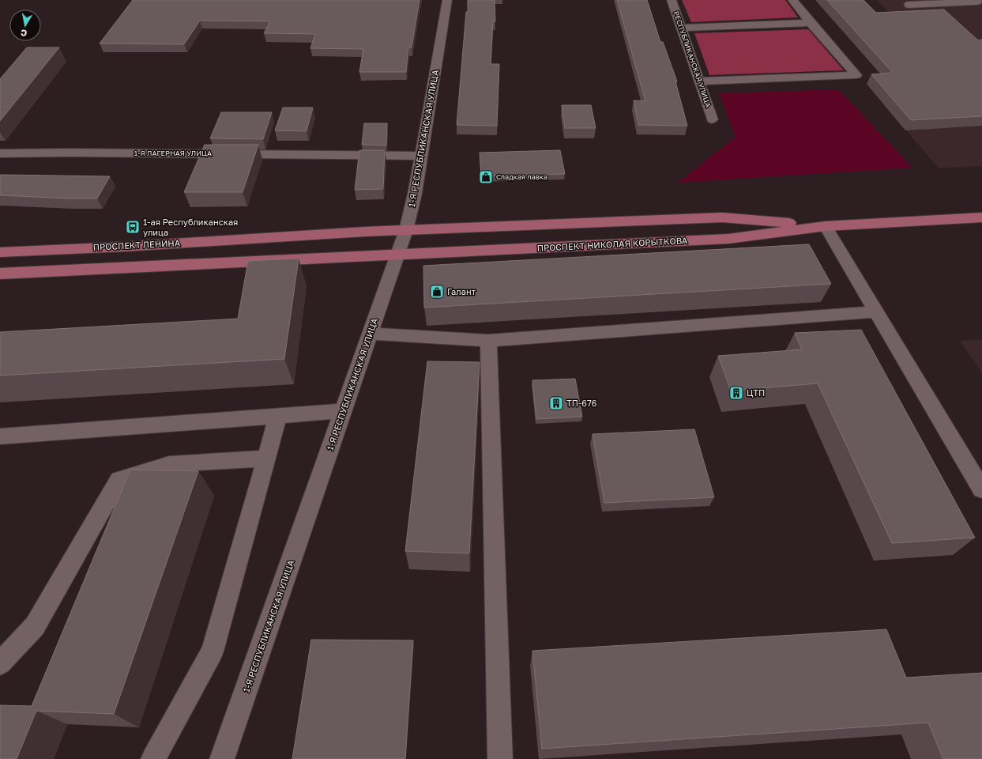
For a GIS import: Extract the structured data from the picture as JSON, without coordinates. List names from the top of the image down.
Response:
{
  "streets": {
    "main road": ["ПРОСПЕКТ НИКОЛАЯ КОРЫТКОВА", "ПРОСПЕКТ ЛЕНИНА"],
    "street": ["РЕСПУБЛИКАНСКАЯ УЛИЦА", "1-Я РЕСПУБЛИКАНСКАЯ УЛИЦА", "1-Я ЛАГЕРНАЯ УЛИЦА"]
  },
  "crossings": [
    ["1-Я РЕСПУБЛИКАНСКАЯ УЛИЦА", "1-Я ЛАГЕРНАЯ УЛИЦА"],
    ["1-Я РЕСПУБЛИКАНСКАЯ УЛИЦА", "ПРОСПЕКТ НИКОЛАЯ КОРЫТКОВА"],
    ["1-Я РЕСПУБЛИКАНСКАЯ УЛИЦА", "ПРОСПЕКТ ЛЕНИНА"],
    ["ПРОСПЕКТ НИКОЛАЯ КОРЫТКОВА", "ПРОСПЕКТ ЛЕНИНА"]
  ],
  "places": {
    "shop": ["Сладкая лавка", "Галант"],
    "bus stop": ["1-ая Республиканская улица"],
    "building": ["ЦТП", "ТП-676"]
  },
  "north": "bottom"
}
